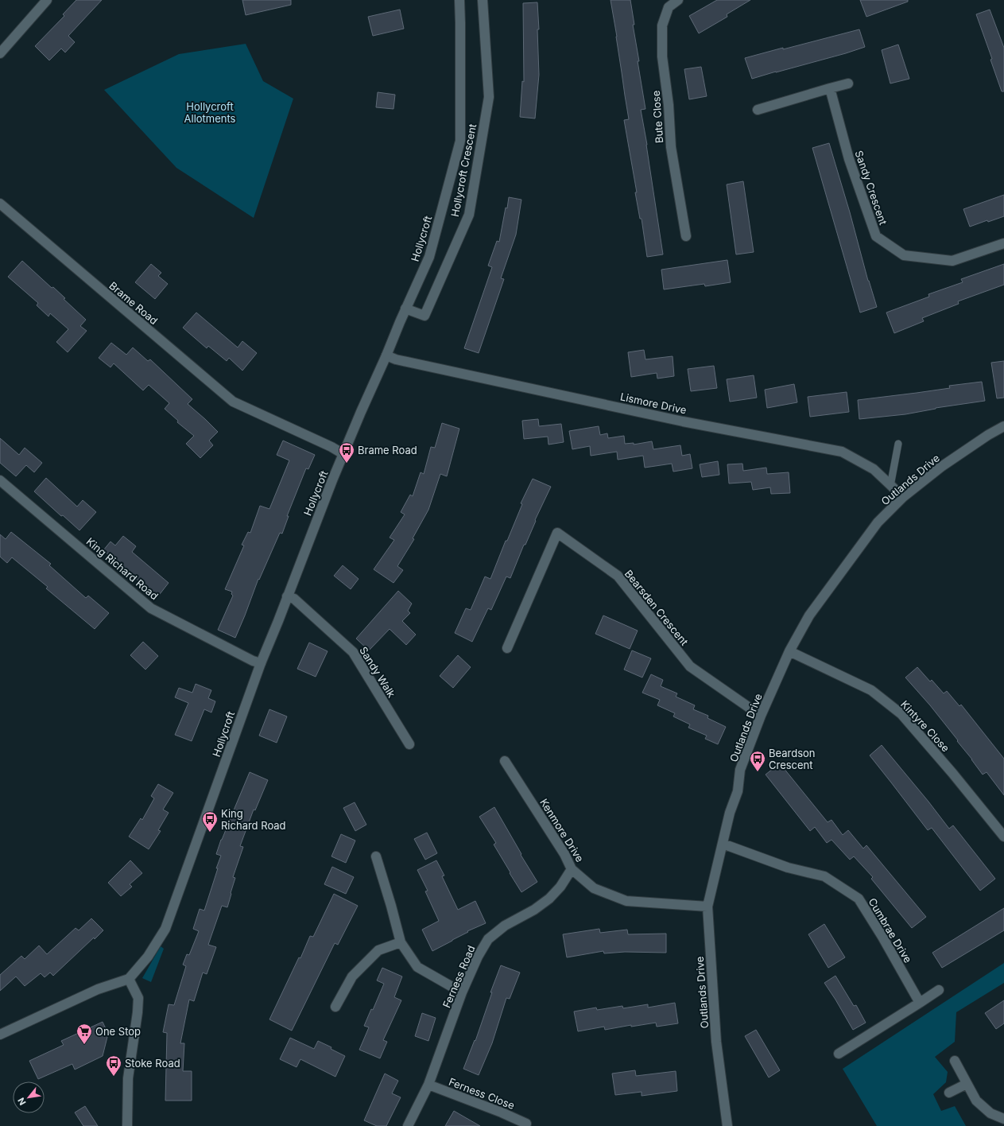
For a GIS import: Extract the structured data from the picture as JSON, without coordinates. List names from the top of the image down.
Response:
{
  "streets": {
    "street": [
      "Bute Close",
      "Hollycroft Crescent",
      "Sandy Crescent",
      "Hollycroft",
      "Brame Road",
      "Lismore Drive",
      "Outlands Drive",
      "King Richard Road",
      "Bearsden Crescent",
      "Sandy Walk",
      "Kintyre Close",
      "Kenmore Drive",
      "Cumbrae Drive",
      "Ferness Road",
      "Ferness Close"
    ]
  },
  "crossings": [
    ["Hollycroft Crescent", "Hollycroft"],
    ["Hollycroft", "Brame Road"],
    ["Hollycroft", "Lismore Drive"],
    ["Hollycroft", "King Richard Road"],
    ["Hollycroft", "Sandy Walk"],
    ["Lismore Drive", "Outlands Drive"],
    ["Outlands Drive", "Bearsden Crescent"],
    ["Outlands Drive", "Kintyre Close"],
    ["Outlands Drive", "Kenmore Drive"],
    ["Outlands Drive", "Cumbrae Drive"],
    ["Kenmore Drive", "Ferness Road"],
    ["Ferness Road", "Ferness Close"]
  ],
  "parks": ["Hollycroft Allotments"],
  "places": {
    "bus stop": [
      "Brame Road",
      "Beardson Crescent",
      "King Richard Road",
      "Stoke Road"
    ],
    "supermarket": ["One Stop"]
  },
  "north": "bottom left"
}
